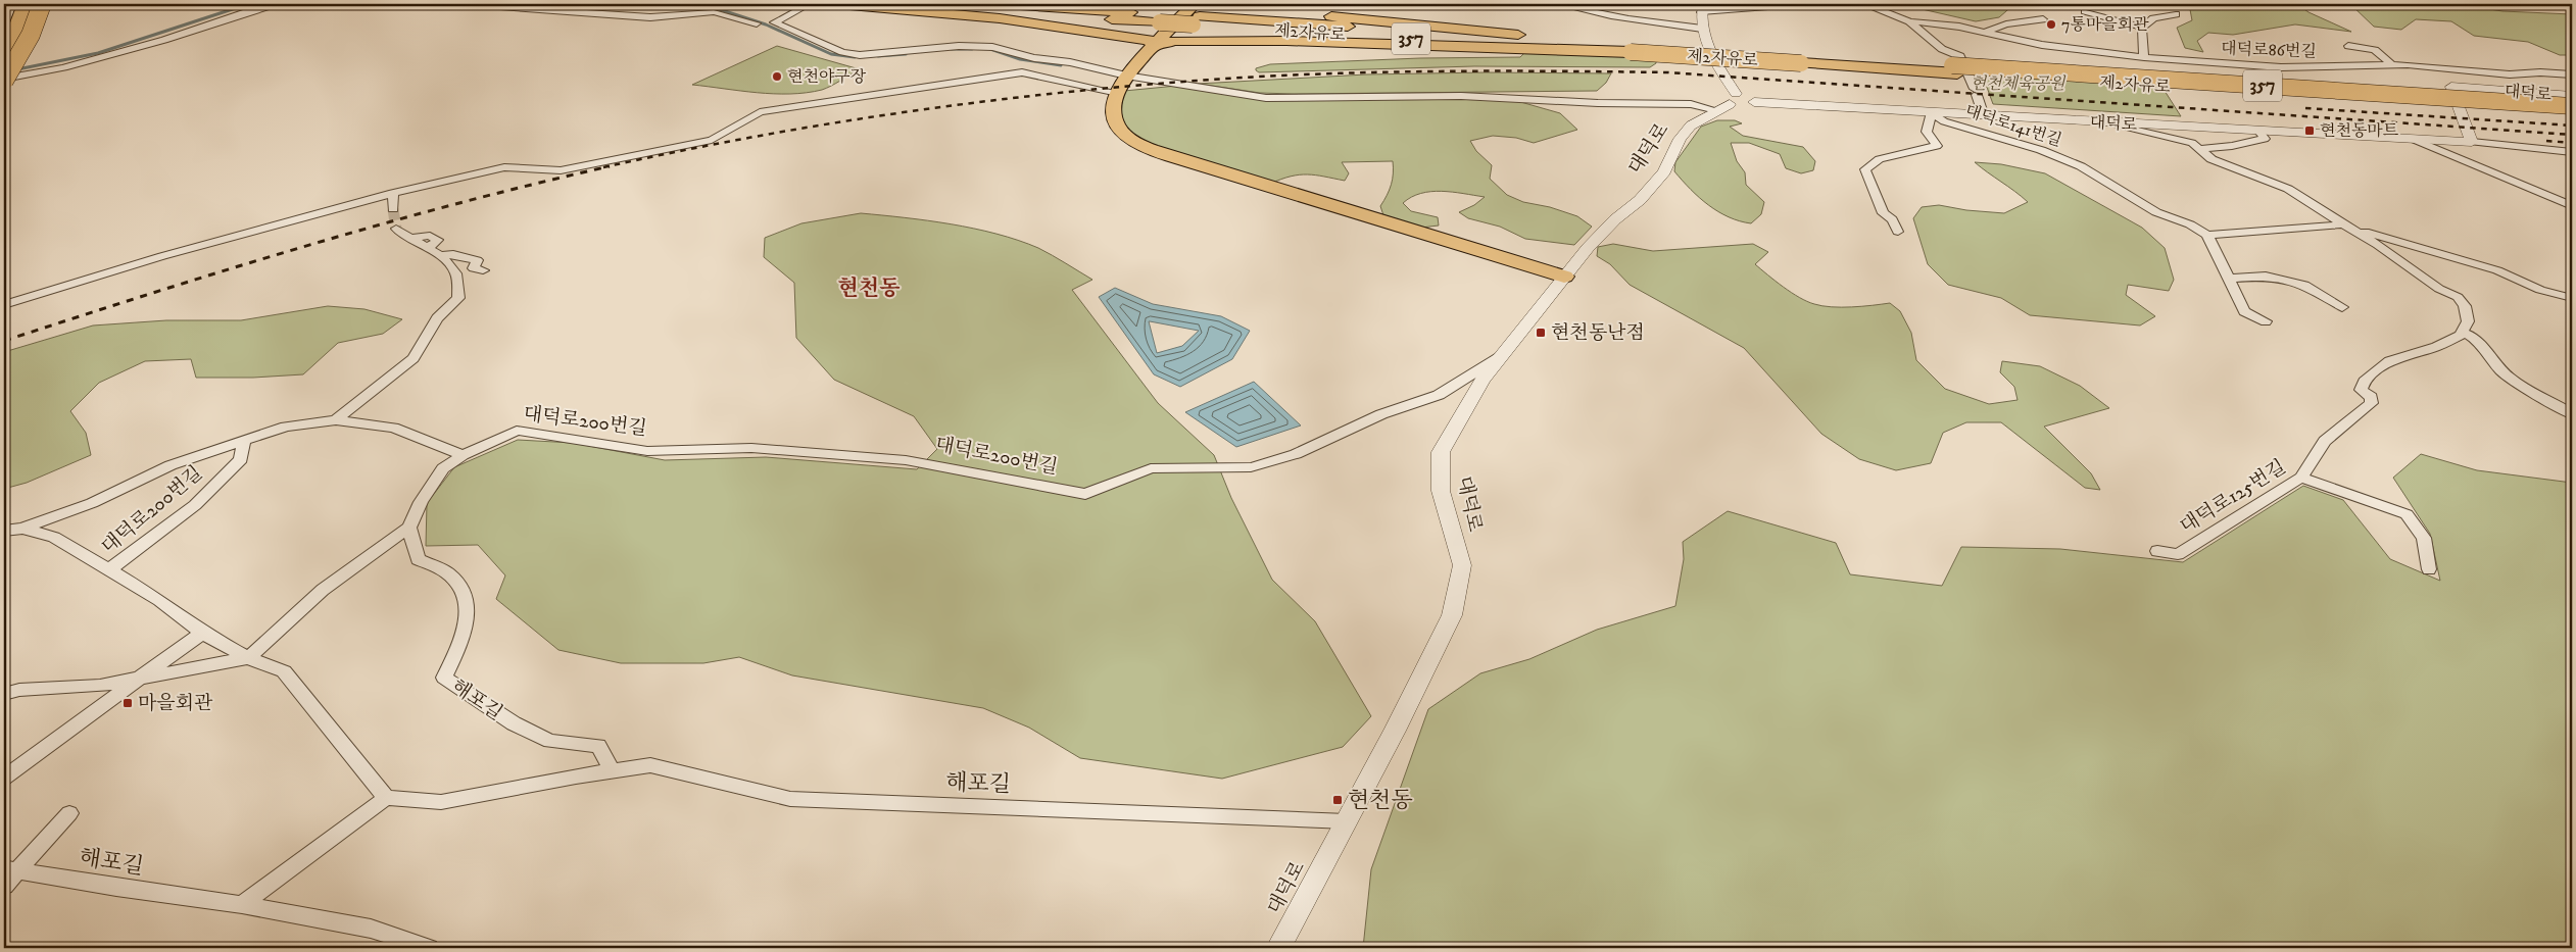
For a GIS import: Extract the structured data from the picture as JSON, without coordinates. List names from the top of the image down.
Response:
{
  "streets": {
    "highway": ["제2자유로", "357"],
    "street": [
      "대덕로86번길",
      "대덕로",
      "대덕로141번길",
      "대덕로200번길",
      "대덕로125번길",
      "해포길"
    ]
  },
  "crossings": [
    ["대덕로", "대덕로141번길"],
    ["대덕로", "대덕로200번길"],
    ["대덕로", "해포길"],
    ["대덕로200번길", "해포길"]
  ],
  "districts": ["현천동"],
  "parks": ["현천체육공원"],
  "places": {
    "other": ["7통마을회관", "현천야구장"],
    "transit": [
      "현천동마트",
      "현천동난점",
      "마을회관",
      "현천동"
    ]
  }
}
